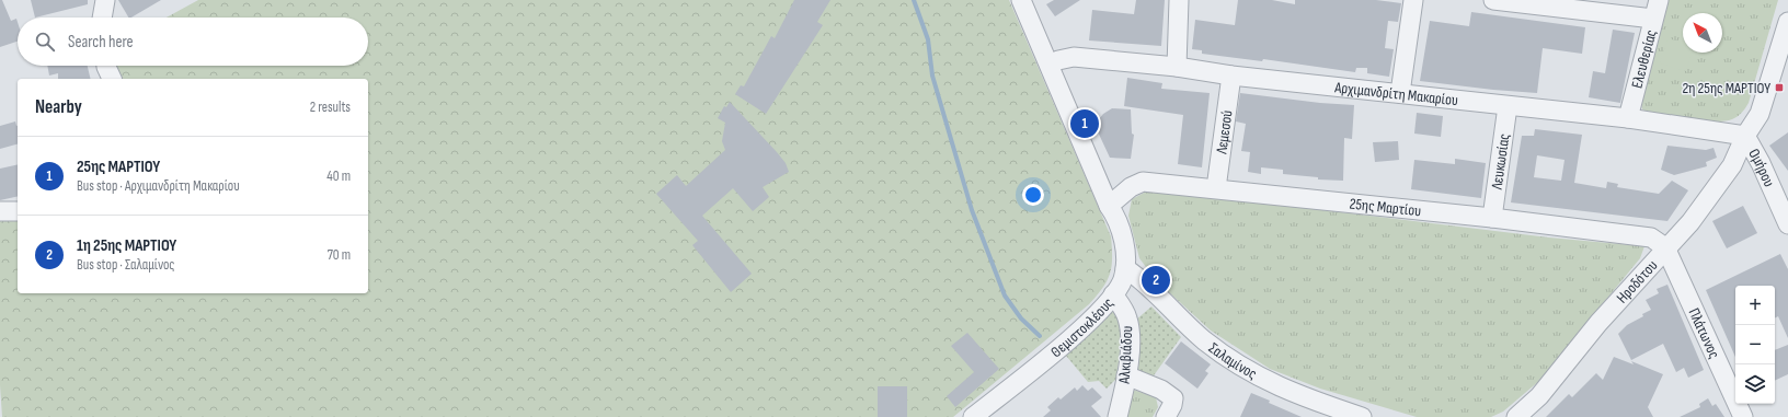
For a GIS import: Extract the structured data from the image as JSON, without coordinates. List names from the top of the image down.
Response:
{
  "streets": {
    "street": [
      "Ελευθερίας",
      "Αρχιμανδρίτη Μακαρίου",
      "Λεμεσού",
      "Λευκωσίας",
      "Ομήρου",
      "25ης Μαρτίου",
      "Ηροδότου",
      "Θεμιστοκλέους",
      "Πλάτωνος",
      "Αλκιβιάδου",
      "Σαλαμίνος"
    ]
  },
  "crossings": [
    ["Ελευθερίας", "Αρχιμανδρίτη Μακαρίου"],
    ["Αρχιμανδρίτη Μακαρίου", "Λεμεσού"],
    ["Αρχιμανδρίτη Μακαρίου", "Λευκωσίας"],
    ["Αρχιμανδρίτη Μακαρίου", "Ομήρου"],
    ["Αρχιμανδρίτη Μακαρίου", "Ηροδότου"],
    ["Αρχιμανδρίτη Μακαρίου", "Θεμιστοκλέους"],
    ["Λεμεσού", "25ης Μαρτίου"],
    ["Λευκωσίας", "25ης Μαρτίου"],
    ["Ομήρου", "Ηροδότου"],
    ["25ης Μαρτίου", "Ηροδότου"],
    ["25ης Μαρτίου", "Θεμιστοκλέους"],
    ["25ης Μαρτίου", "Πλάτωνος"],
    ["Ηροδότου", "Πλάτωνος"],
    ["Θεμιστοκλέους", "Αλκιβιάδου"],
    ["Θεμιστοκλέους", "Σαλαμίνος"]
  ],
  "places": {
    "transit": ["2η 25ης ΜΑΡΤΙΟΥ"]
  },
  "north": "top left",
  "page": {
    "search": "Search here",
    "heading": ["Nearby", "2 results"],
    "pins": ["1", "2"],
    "list": [
      {
        "mark": "1",
        "name": "25ης ΜΑΡΤΙΟΥ",
        "note": "Bus stop · Αρχιμανδρίτη Μακαρίου",
        "value": "40 m"
      },
      {
        "mark": "2",
        "name": "1η 25ης ΜΑΡΤΙΟΥ",
        "note": "Bus stop · Σαλαμίνος",
        "value": "70 m"
      }
    ],
    "map_buttons": ["+", "−"]
  }
}
